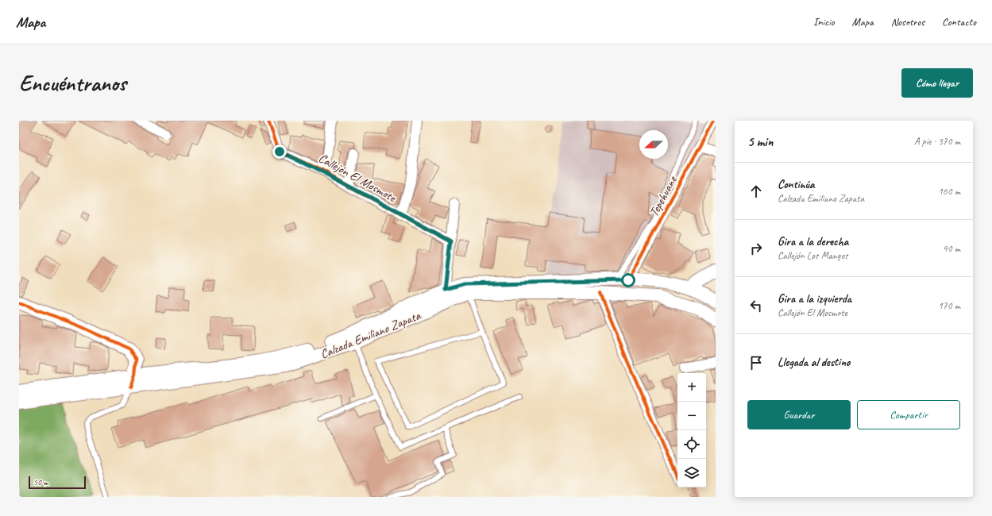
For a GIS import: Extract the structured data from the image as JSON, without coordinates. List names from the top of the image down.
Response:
{
  "streets": {
    "main road": ["Calzada Emiliano Zapata"],
    "street": ["Callejón El Mosmote", "Tepehuane"]
  },
  "crossings": [
    ["Tepehuane", "Calzada Emiliano Zapata"]
  ],
  "scale_bar": "50 m",
  "north": "left",
  "page": {
    "header": "Mapa",
    "nav": [
      "Inicio",
      "Mapa",
      "Nosotros",
      "Contacto"
    ],
    "buttons": [
      "Cómo llegar",
      ["Guardar", "Compartir"]
    ],
    "title": "Encuéntranos",
    "heading": ["5 min", "A pie · 370 m"],
    "list": [
      ["Continúa", "Calzada Emiliano Zapata", "160 m"],
      ["Gira a la derecha", "Callejón Los Mangos", "40 m"],
      ["Gira a la izquierda", "Callejón El Mosmote", "170 m"],
      "Llegada al destino"
    ],
    "map_buttons": ["+", "−"],
    "scale": "50 m"
  }
}
